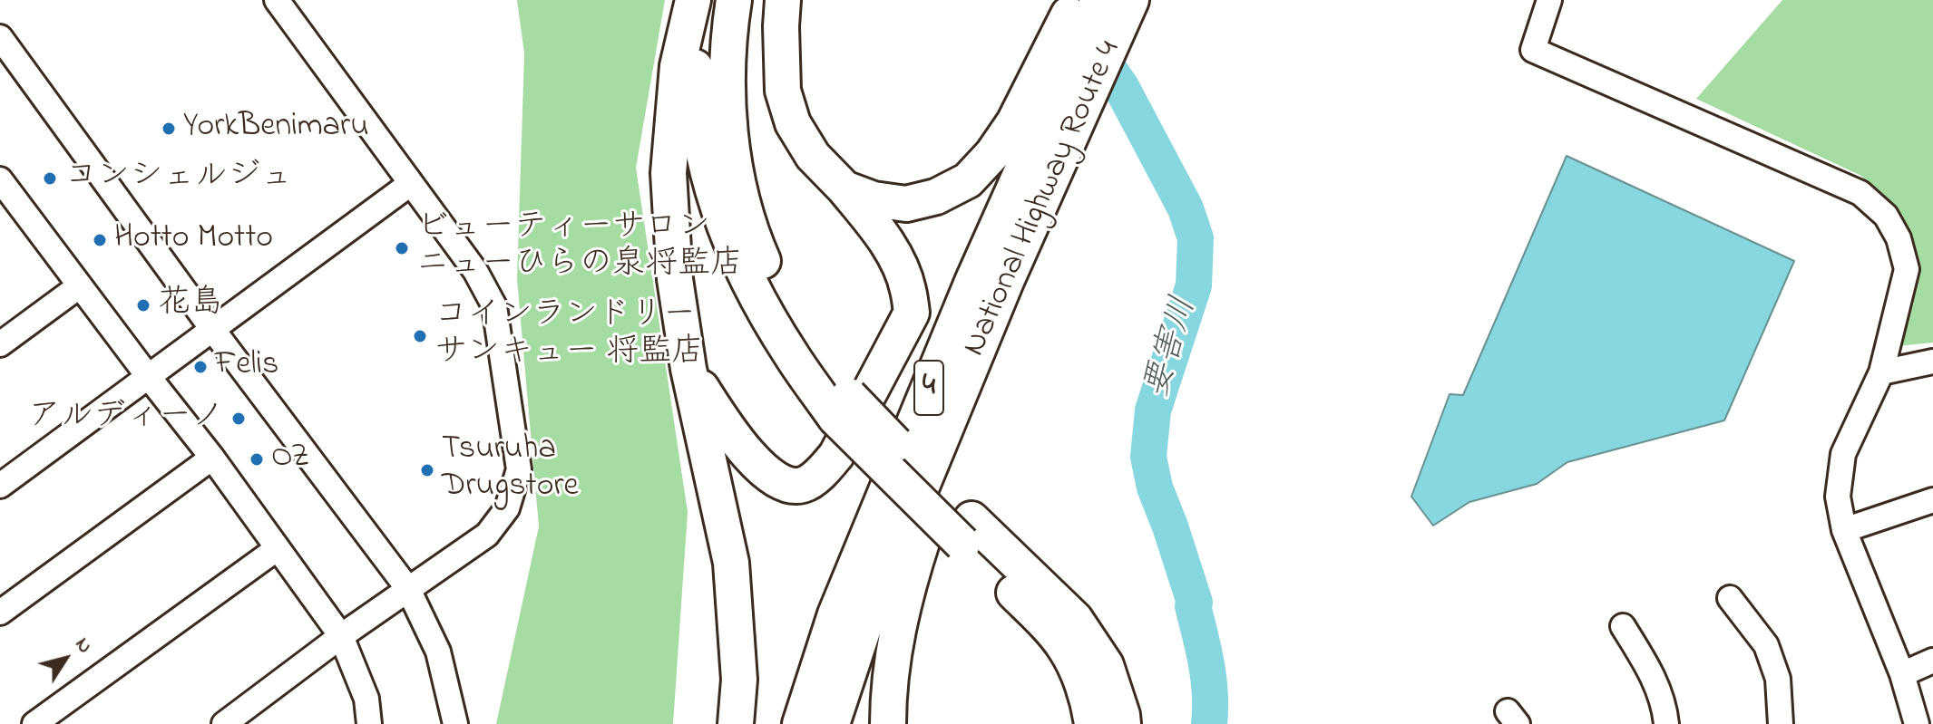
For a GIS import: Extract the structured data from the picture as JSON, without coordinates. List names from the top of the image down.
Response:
{
  "streets": {
    "highway": ["National Highway Route 4", "4"]
  },
  "water": ["要害川"],
  "places": [
    "YorkBenimaru",
    "コンシェルジュ",
    "Hotto Motto",
    "ビューティーサロン ニューひらの泉将監店",
    "花島",
    "コインランドリー サンキュー 将監店",
    "Felis",
    "アルディーノ",
    "OZ",
    "Tsuruha Drugstore"
  ],
  "north": "top right"
}
